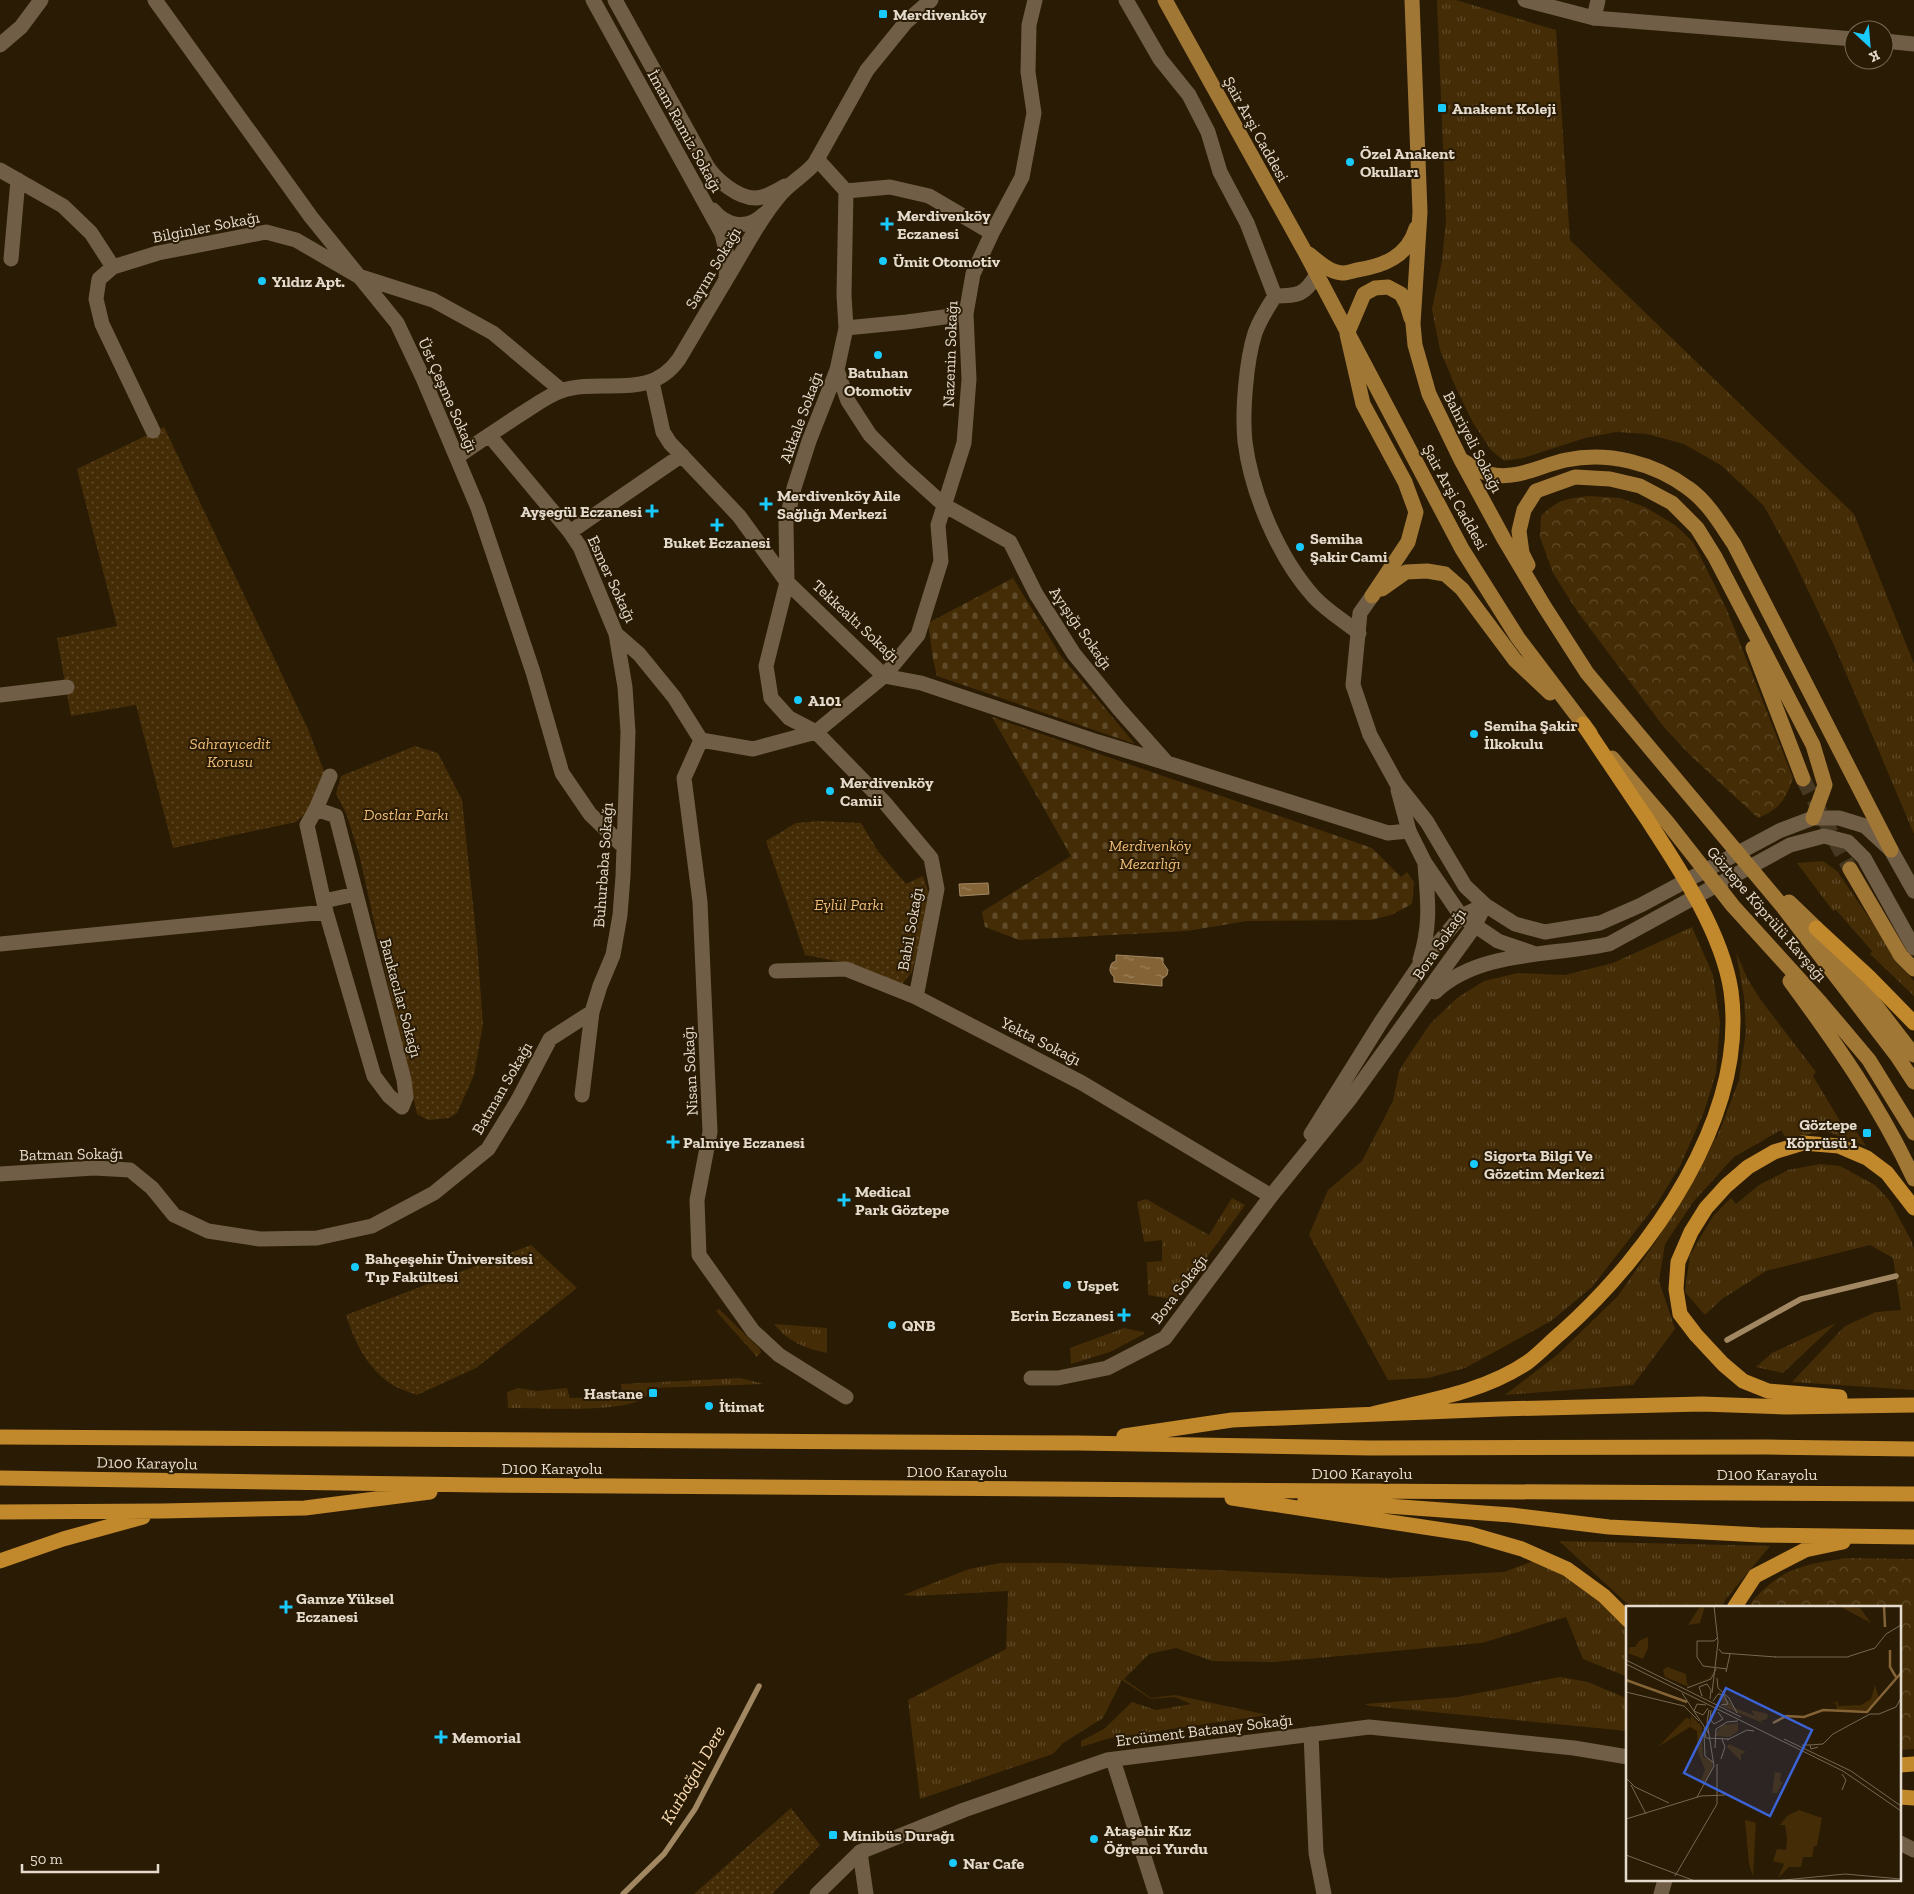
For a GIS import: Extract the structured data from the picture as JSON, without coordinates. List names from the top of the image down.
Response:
{
  "streets": {
    "highway": ["D100 Karayolu"],
    "main road": ["Şair Arşi Caddesi", "Bahriyeli Sokağı", "Göztepe Köprülü Kavşağı"],
    "street": [
      "İmam Ramiz Sokağı",
      "Bilginler Sokağı",
      "Sayım Sokağı",
      "Nazenin Sokağı",
      "Üst Çeşme Sokağı",
      "Akkale Sokağı",
      "Esmer Sokağı",
      "Tekkealtı Sokağı",
      "Ayışığı Sokağı",
      "Buhurbaba Sokağı",
      "Babil Sokağı",
      "Bora Sokağı",
      "Bankacılar Sokağı",
      "Yekta Sokağı",
      "Nisan Sokağı",
      "Batman Sokağı",
      "Ercüment Batanay Sokağı"
    ]
  },
  "crossings": [
    ["Şair Arşi Caddesi", "Göztepe Köprülü Kavşağı"],
    ["İmam Ramiz Sokağı", "Sayım Sokağı"],
    ["Bilginler Sokağı", "Üst Çeşme Sokağı"],
    ["Sayım Sokağı", "Üst Çeşme Sokağı"],
    ["Sayım Sokağı", "Esmer Sokağı"],
    ["Sayım Sokağı", "Tekkealtı Sokağı"],
    ["Nazenin Sokağı", "Akkale Sokağı"],
    ["Nazenin Sokağı", "Tekkealtı Sokağı"],
    ["Nazenin Sokağı", "Ayışığı Sokağı"],
    ["Nazenin Sokağı", "Babil Sokağı"],
    ["Üst Çeşme Sokağı", "Buhurbaba Sokağı"],
    ["Akkale Sokağı", "Tekkealtı Sokağı"],
    ["Akkale Sokağı", "Ayışığı Sokağı"],
    ["Akkale Sokağı", "Babil Sokağı"],
    ["Bahriyeli Sokağı", "Göztepe Köprülü Kavşağı"],
    ["Esmer Sokağı", "Buhurbaba Sokağı"],
    ["Esmer Sokağı", "Nisan Sokağı"],
    ["Tekkealtı Sokağı", "Ayışığı Sokağı"],
    ["Buhurbaba Sokağı", "Batman Sokağı"],
    ["Babil Sokağı", "Yekta Sokağı"],
    ["Bora Sokağı", "Yekta Sokağı"]
  ],
  "water": ["Kurbağalı Dere"],
  "parks": [
    "Sahrayıcedit Korusu",
    "Dostlar Parkı",
    "Merdivenköy Mezarlığı",
    "Eylül Parkı"
  ],
  "places": {
    "transit": [
      "Merdivenköy",
      "Anakent Koleji",
      "Göztepe Köprüsü 1",
      "Hastane",
      "Minibüs Durağı"
    ],
    "other": [
      "Özel Anakent Okulları",
      "Ümit Otomotiv",
      "Yıldız Apt.",
      "Batuhan Otomotiv",
      "Semiha Şakir Cami",
      "A101",
      "Semiha Şakir İlkokulu",
      "Merdivenköy Camii",
      "Sigorta Bilgi Ve Gözetim Merkezi",
      "Bahçeşehir Üniversitesi Tıp Fakültesi",
      "Uspet",
      "QNB",
      "İtimat",
      "Ataşehir Kız Öğrenci Yurdu",
      "Nar Cafe"
    ],
    "health": [
      "Merdivenköy Eczanesi",
      "Merdivenköy Aile Sağlığı Merkezi",
      "Ayşegül Eczanesi",
      "Buket Eczanesi",
      "Palmiye Eczanesi",
      "Medical Park Göztepe",
      "Ecrin Eczanesi",
      "Gamze Yüksel Eczanesi",
      "Memorial"
    ]
  },
  "scale_bar": "50 m",
  "north": "bottom right"
}
